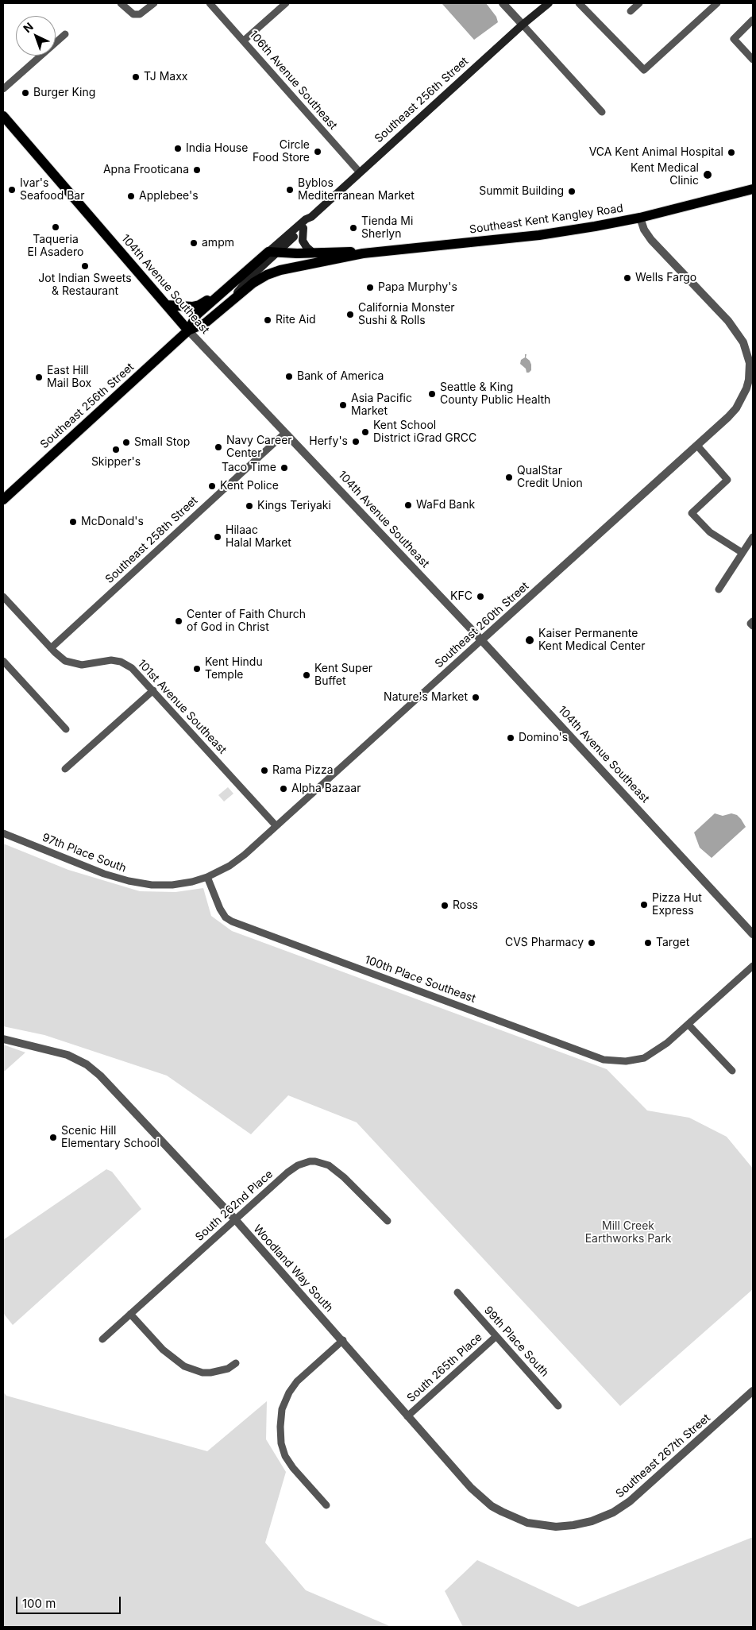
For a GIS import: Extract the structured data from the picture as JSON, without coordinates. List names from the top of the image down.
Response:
{
  "streets": {
    "main road": ["Southeast 256th Street", "Southeast Kent Kangley Road", "104th Avenue Southeast"],
    "street": [
      "106th Avenue Southeast",
      "Southeast 258th Street",
      "Southeast 260th Street",
      "101st Avenue Southeast",
      "97th Place South",
      "100th Place Southeast",
      "South 262nd Place",
      "Woodland Way South",
      "99th Place South",
      "South 265th Place",
      "Southeast 267th Street"
    ]
  },
  "crossings": [
    ["106th Avenue Southeast", "Southeast 256th Street"],
    ["Southeast 256th Street", "Southeast Kent Kangley Road"],
    ["Southeast 256th Street", "104th Avenue Southeast"],
    ["104th Avenue Southeast", "Southeast 258th Street"],
    ["104th Avenue Southeast", "Southeast 260th Street"],
    ["Southeast 258th Street", "101st Avenue Southeast"],
    ["Southeast 260th Street", "101st Avenue Southeast"],
    ["Southeast 260th Street", "97th Place South"],
    ["Southeast 260th Street", "100th Place Southeast"],
    ["97th Place South", "100th Place Southeast"],
    ["South 262nd Place", "Woodland Way South"],
    ["Woodland Way South", "South 265th Place"],
    ["Woodland Way South", "Southeast 267th Street"],
    ["99th Place South", "South 265th Place"]
  ],
  "parks": ["Mill Creek Earthworks Park"],
  "places": [
    "TJ Maxx",
    "Burger King",
    "India House",
    "Circle Food Store",
    "VCA Kent Animal Hospital",
    "Apna Frooticana",
    "Kent Medical Clinic",
    "Ivar's Seafood Bar",
    "Byblos Mediterranean Market",
    "Summit Building",
    "Applebee's",
    "Taqueria El Asadero",
    "Tienda Mi Sherlyn",
    "ampm",
    "Jot Indian Sweets & Restaurant",
    "Wells Fargo",
    "Papa Murphy's",
    "California Monster Sushi & Rolls",
    "Rite Aid",
    "Bank of America",
    "East Hill Mail Box",
    "Seattle & King County Public Health",
    "Asia Pacific Market",
    "Kent School District iGrad GRCC",
    "Herfy's",
    "Small Stop",
    "Navy Career Center",
    "Skipper's",
    "Taco Time",
    "QualStar Credit Union",
    "Kent Police",
    "WaFd Bank",
    "Kings Teriyaki",
    "McDonald's",
    "Hilaac Halal Market",
    "KFC",
    "Center of Faith Church of God in Christ",
    "Kaiser Permanente Kent Medical Center",
    "Kent Hindu Temple",
    "Kent Super Buffet",
    "Nature's Market",
    "Domino's",
    "Rama Pizza",
    "Alpha Bazaar",
    "Pizza Hut Express",
    "Ross",
    "CVS Pharmacy",
    "Target",
    "Scenic Hill Elementary School"
  ],
  "scale_bar": "100 m",
  "north": "top left"
}
